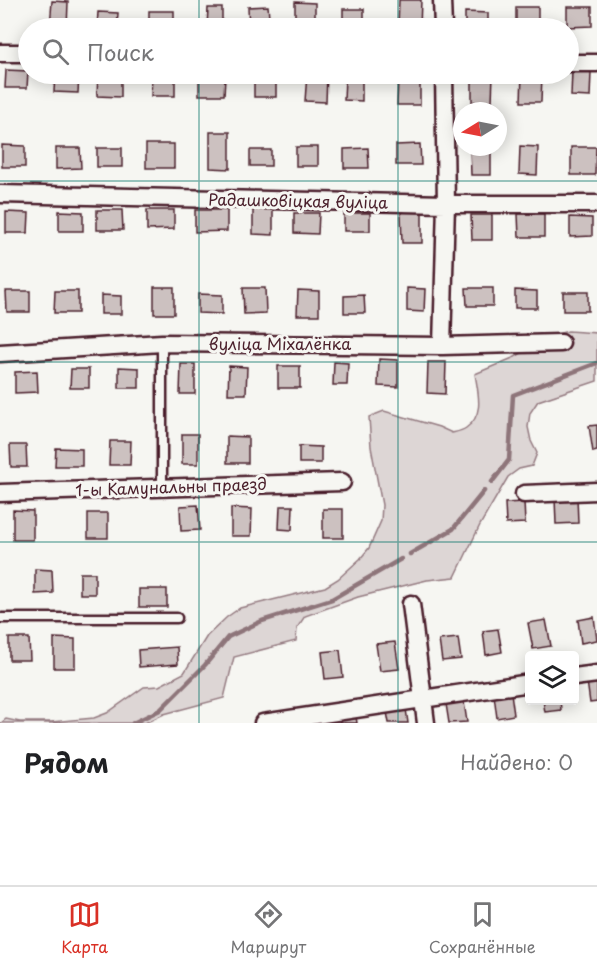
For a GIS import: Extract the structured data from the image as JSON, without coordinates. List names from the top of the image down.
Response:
{
  "streets": {
    "street": ["Радашковіцкая вуліца", "вуліца Міхалёнка", "1-ы Камунальны праезд"]
  },
  "north": "left",
  "page": {
    "search": "Поиск",
    "heading": ["Рядом", "Найдено: 0"],
    "nav": ["Карта", "Маршрут", "Сохранённые"]
  }
}
